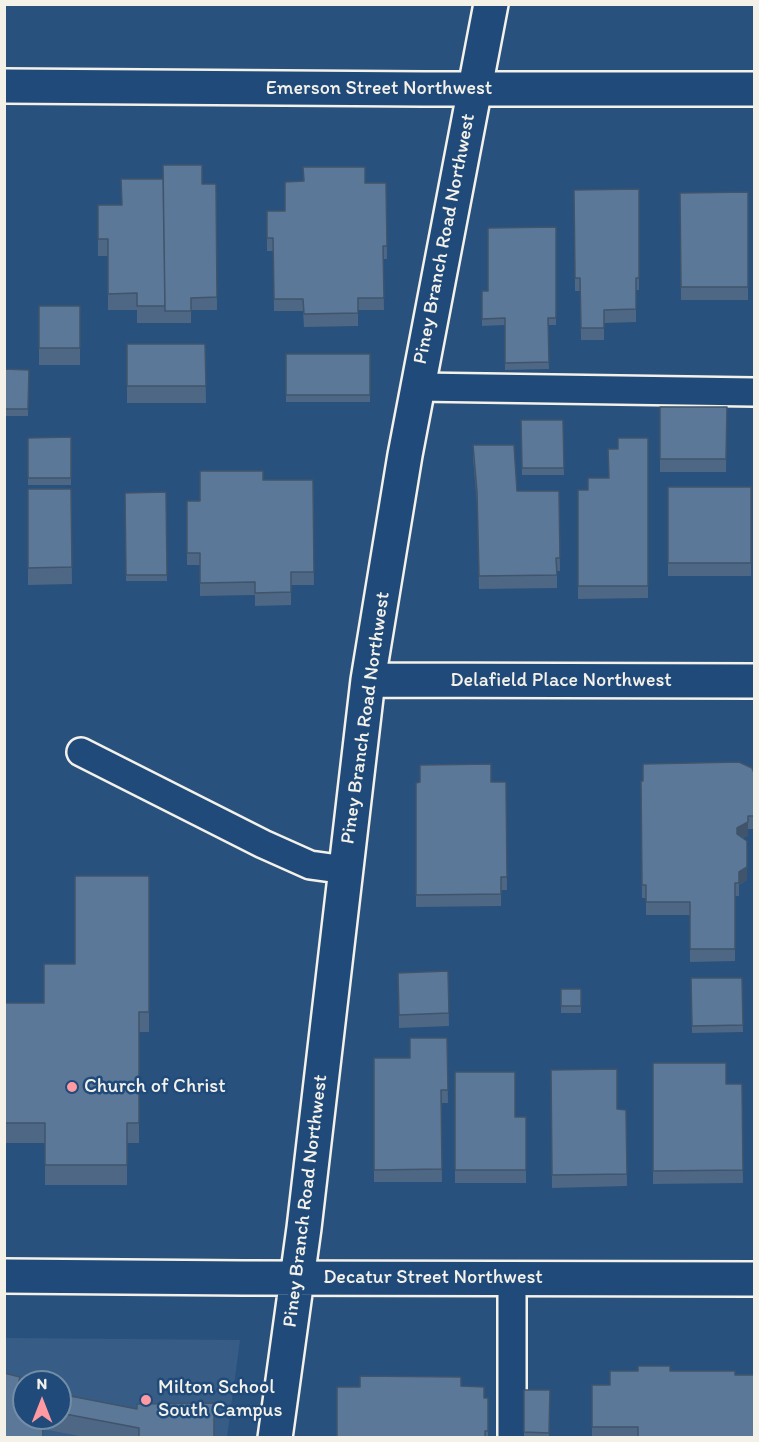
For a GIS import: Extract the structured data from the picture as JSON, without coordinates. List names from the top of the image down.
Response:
{
  "streets": {
    "street": [
      "Emerson Street Northwest",
      "Piney Branch Road Northwest",
      "Delafield Place Northwest",
      "Decatur Street Northwest"
    ]
  },
  "crossings": [
    ["Emerson Street Northwest", "Piney Branch Road Northwest"],
    ["Piney Branch Road Northwest", "Delafield Place Northwest"],
    ["Piney Branch Road Northwest", "Decatur Street Northwest"]
  ],
  "places": ["Church of Christ", "Milton School South Campus"],
  "north": "top"
}
